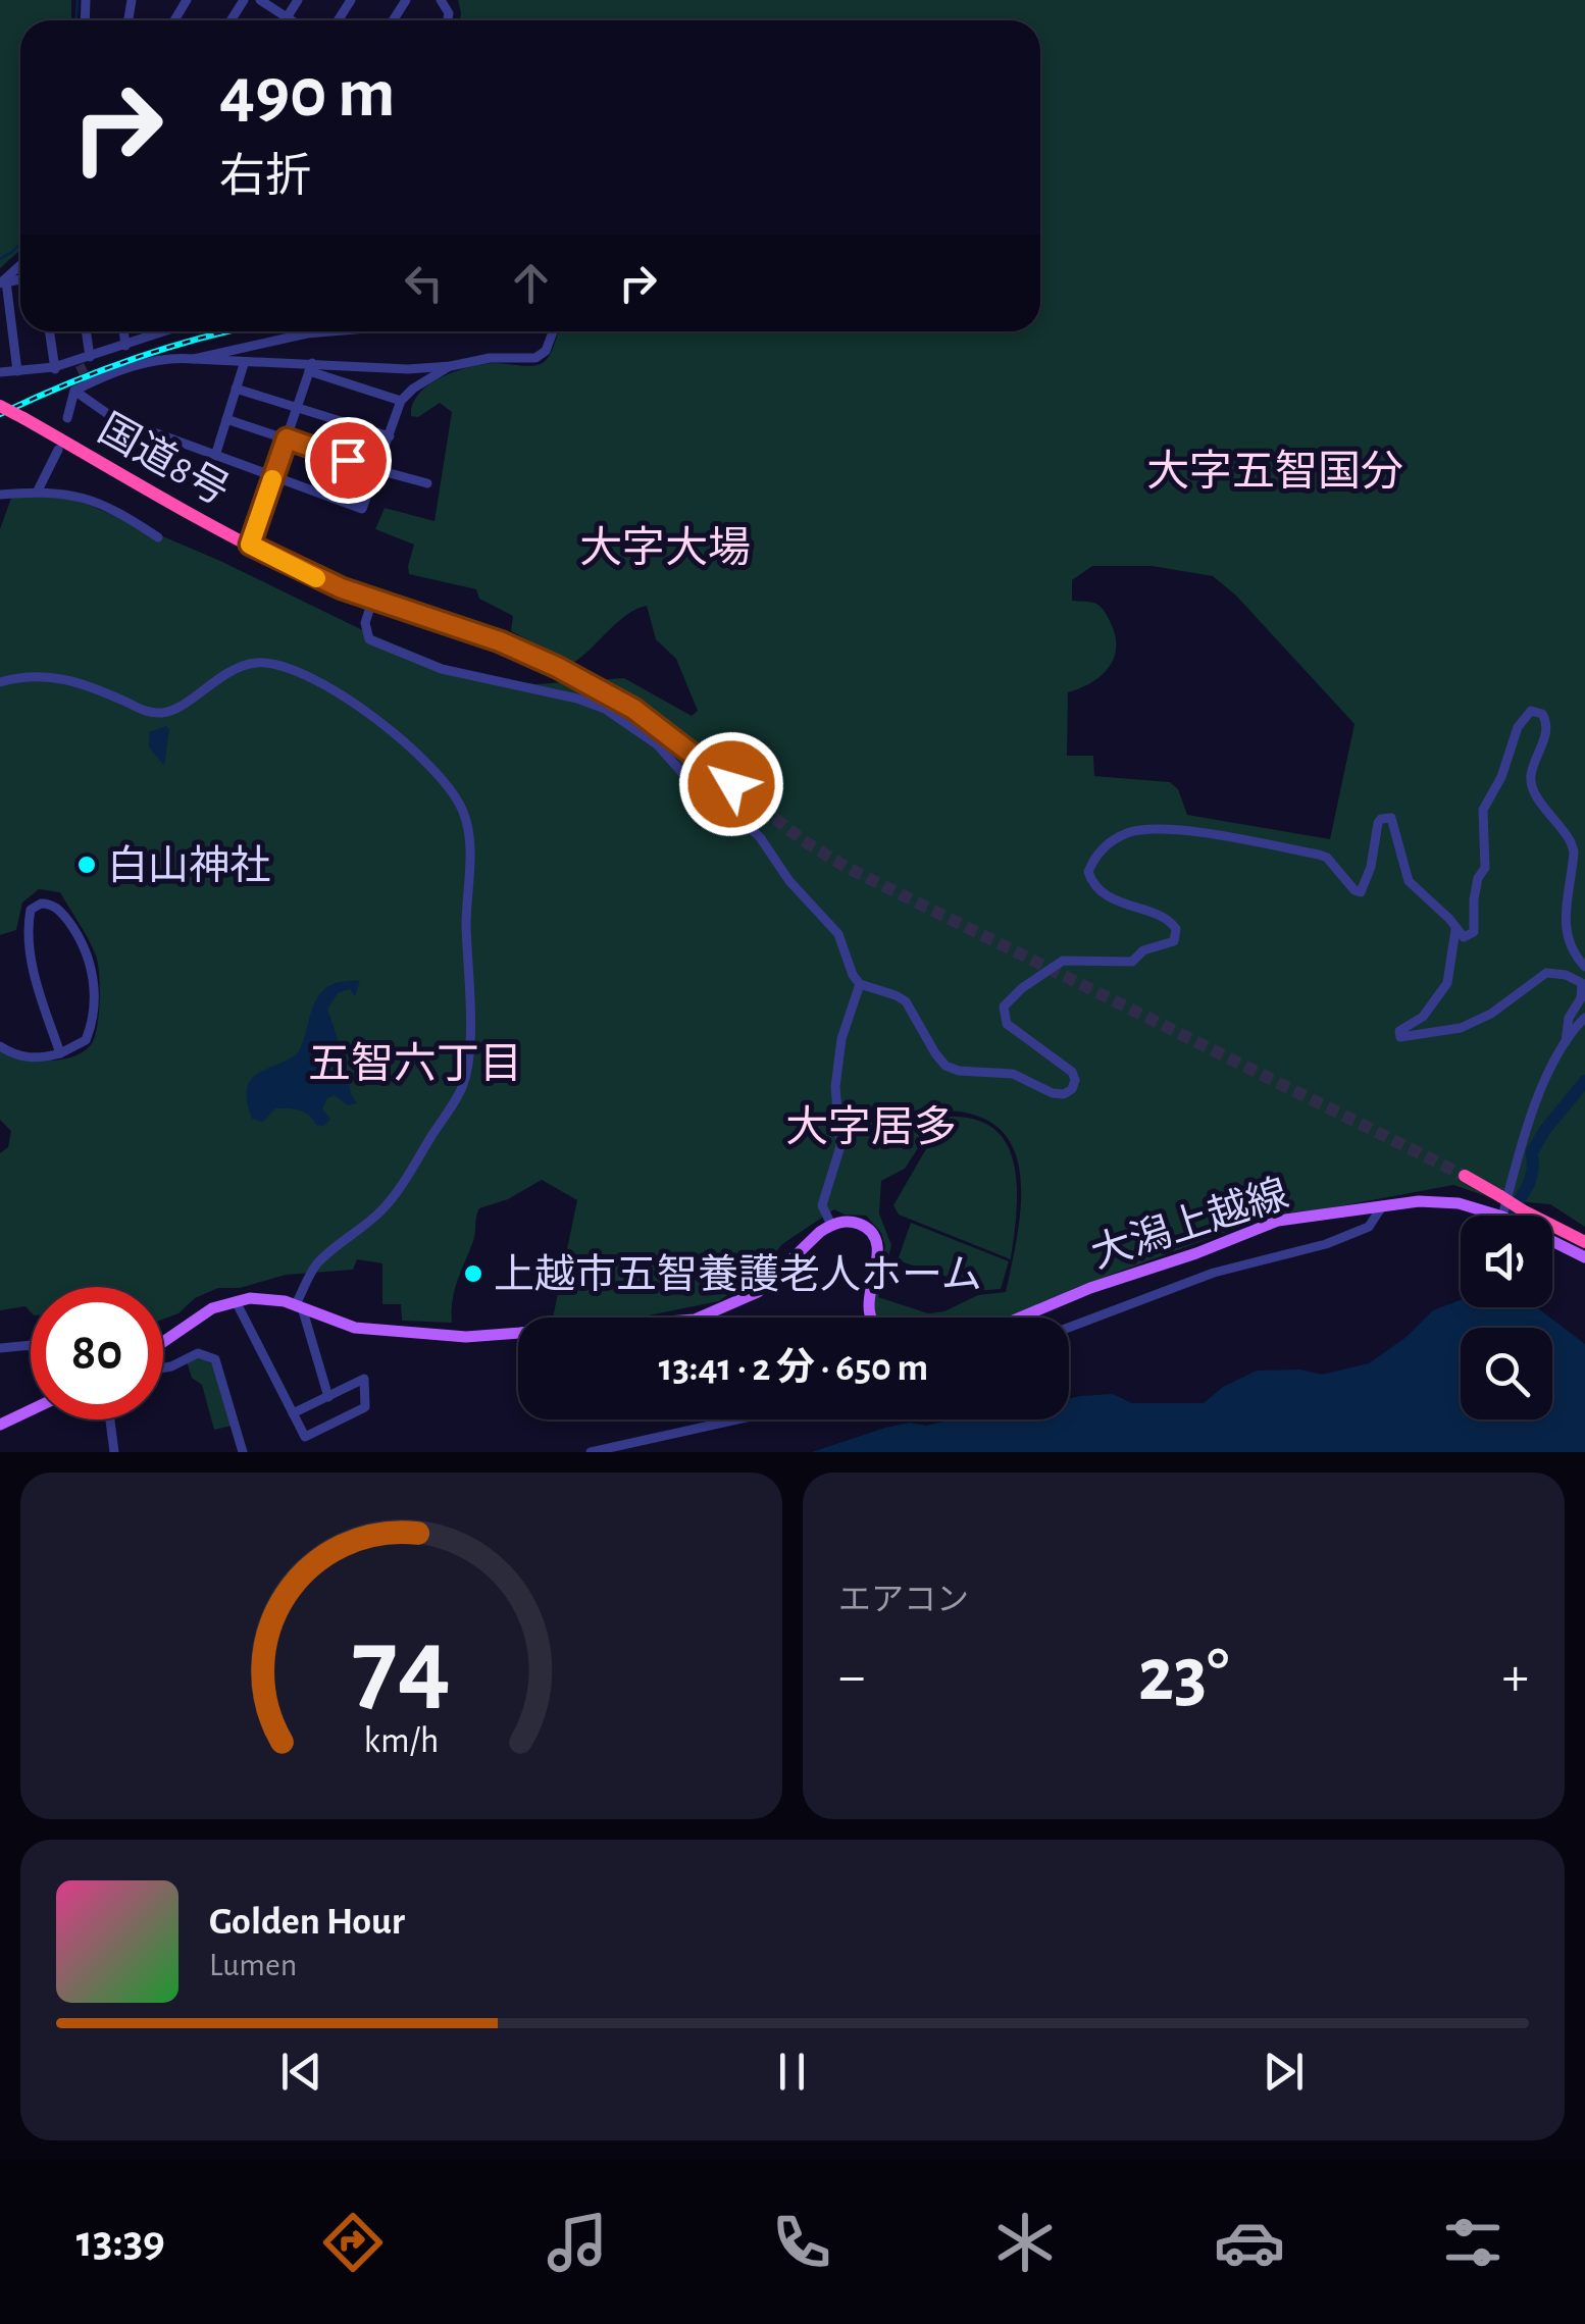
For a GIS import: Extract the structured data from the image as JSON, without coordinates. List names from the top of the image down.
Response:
{
  "streets": {
    "highway": ["国道8号"],
    "main road": ["大潟上越線"]
  },
  "districts": [
    "大字五智国分",
    "大字大場",
    "五智六丁目",
    "大字居多"
  ],
  "places": ["白山神社", "上越市五智養護老人ホーム"],
  "page": {
    "turn": ["490 m", "右折"],
    "limit": "80",
    "trip": "13:41 · 2 分 · 650 m",
    "tile": "エアコン",
    "heat": ["−", "23°", "+"],
    "song": ["Golden Hour", "Lumen"],
    "tabs": "13:39",
    "gauge": ["74", "km/h"]
  }
}
